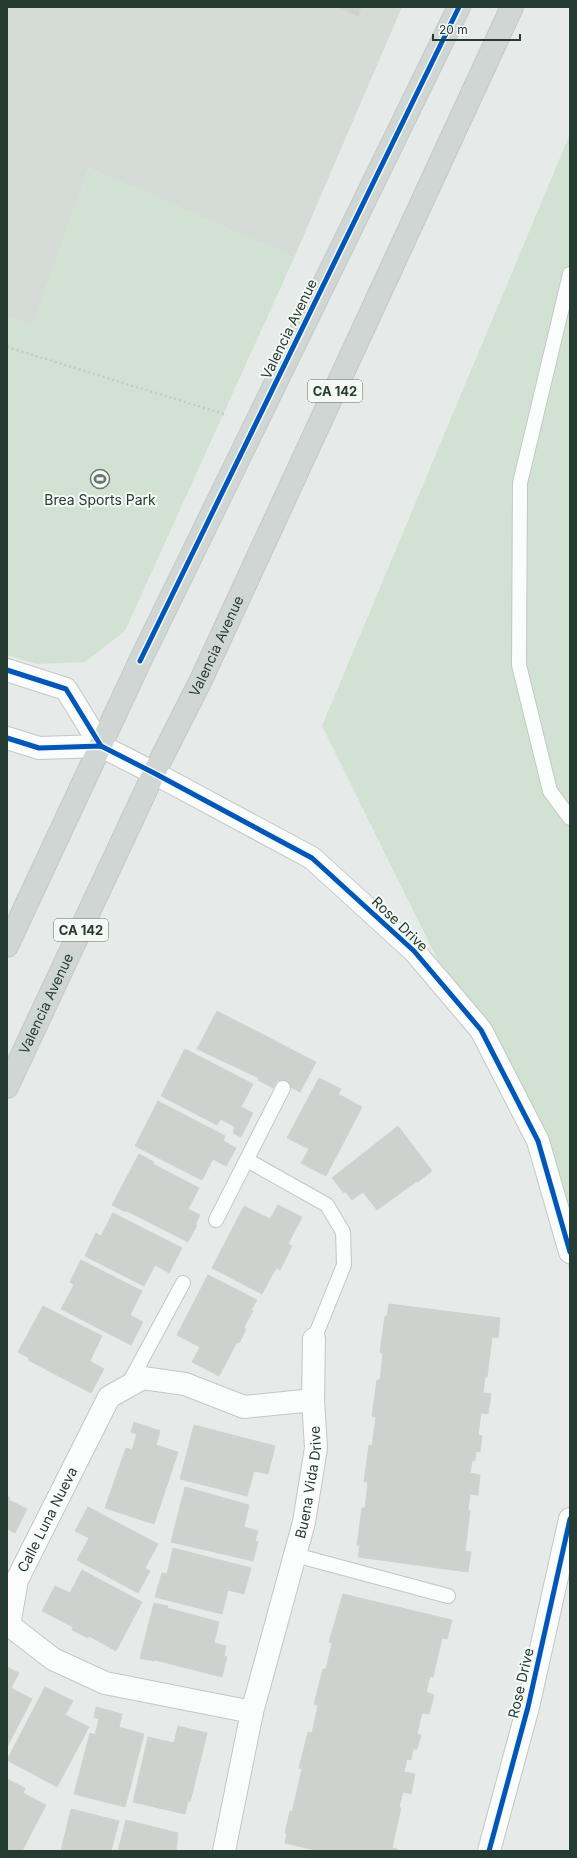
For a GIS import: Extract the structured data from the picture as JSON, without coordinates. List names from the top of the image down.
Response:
{
  "streets": {
    "main road": ["Valencia Avenue", "CA 142"],
    "street": ["Rose Drive", "Buena Vida Drive", "Calle Luna Nueva"]
  },
  "crossings": [
    ["Valencia Avenue", "Rose Drive"],
    ["Buena Vida Drive", "Calle Luna Nueva"]
  ],
  "places": {
    "sports": ["Brea Sports Park"]
  },
  "scale_bar": "20 m"
}
